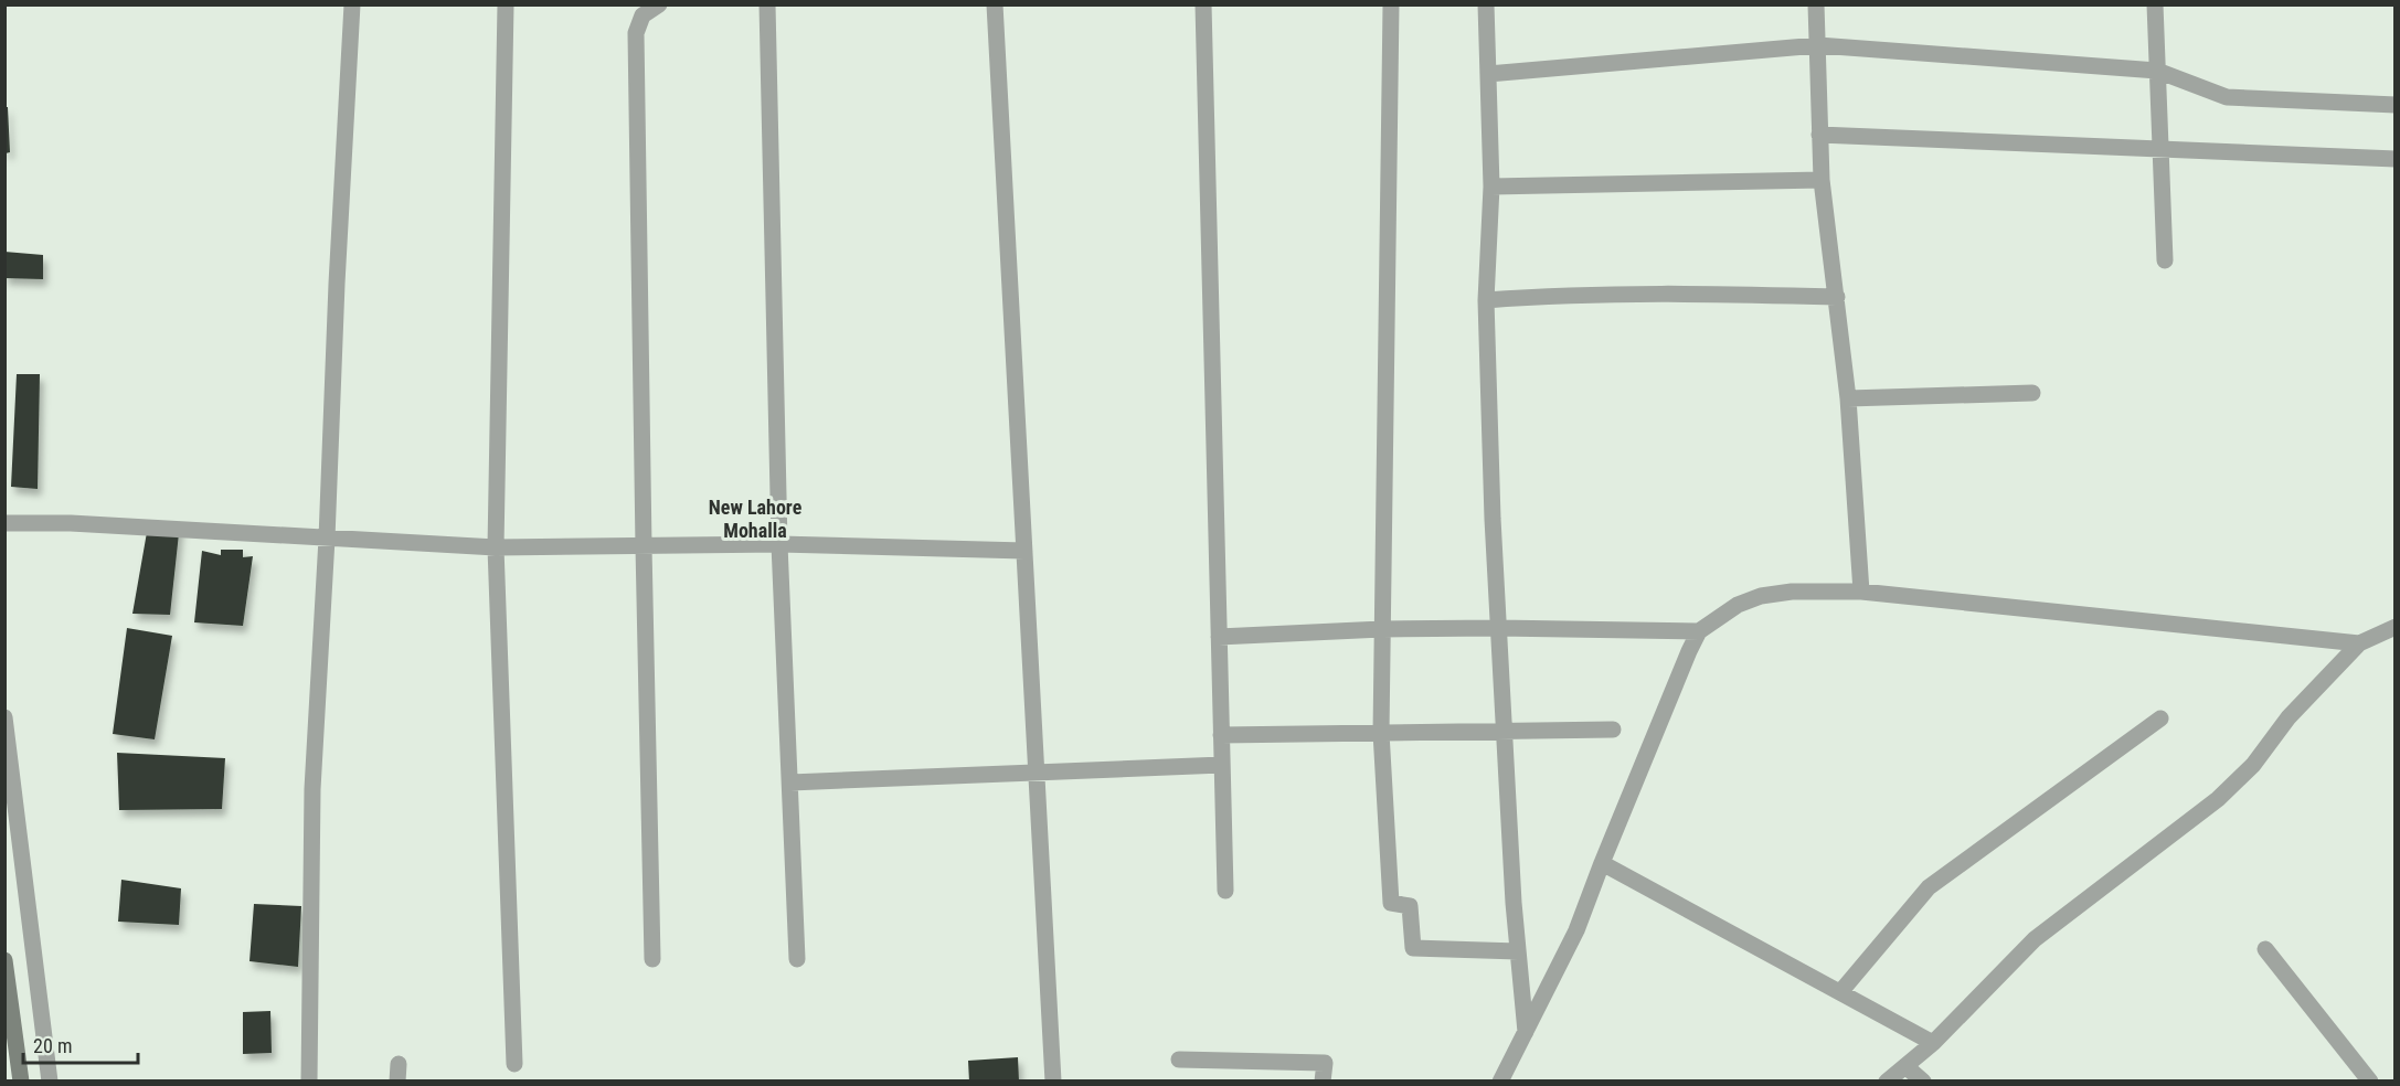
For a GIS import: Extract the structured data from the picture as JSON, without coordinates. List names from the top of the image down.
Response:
{
  "districts": ["New Lahore Mohalla"],
  "scale_bar": "20 m"
}
